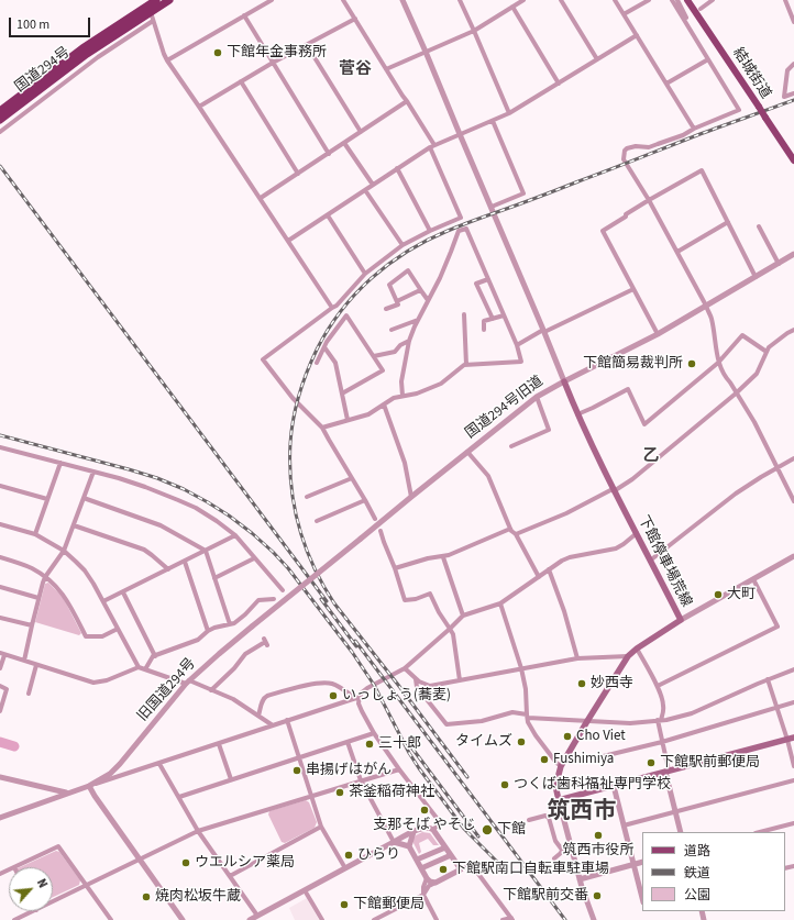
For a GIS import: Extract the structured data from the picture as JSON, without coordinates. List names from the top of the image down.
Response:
{
  "streets": {
    "highway": ["国道294号"],
    "main road": ["結城街道", "下館停車場荒線"],
    "street": ["国道294号旧道", "旧国道294号"]
  },
  "crossings": [
    ["国道294号旧道", "下館停車場荒線"],
    ["国道294号旧道", "旧国道294号"]
  ],
  "districts": ["菅谷", "乙", "筑西市"],
  "places": [
    "下館年金事務所",
    "下館簡易裁判所",
    "大町",
    "妙西寺",
    "いっしょう(蕎麦)",
    "Cho Viet",
    "タイムズ",
    "三十郎",
    "Fushimiya",
    "下館駅前郵便局",
    "串揚げはがん",
    "つくば歯科福祉専門学校",
    "茶釜稲荷神社",
    "支那そば やそじ",
    "下館",
    "筑西市役所",
    "ひらり",
    "ウエルシア薬局",
    "下館駅南口自転車駐車場",
    "下館駅前交番",
    "焼肉松坂牛蔵",
    "下館郵便局"
  ],
  "legend": ["道路", "鉄道", "公園"],
  "scale_bar": "100 m",
  "north": "top right"
}
